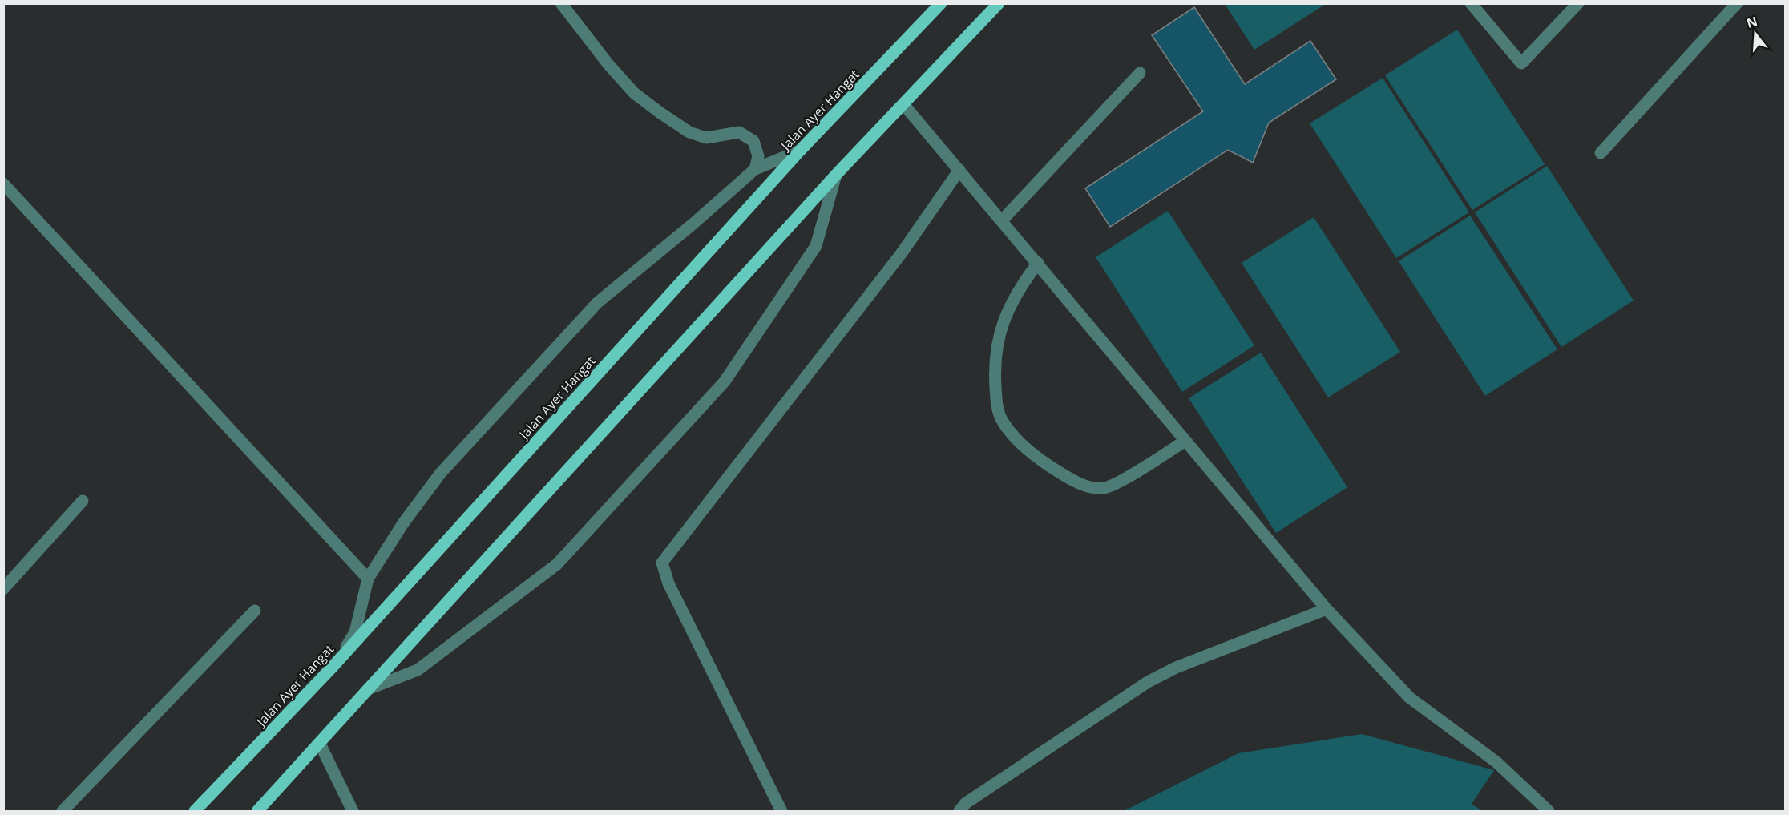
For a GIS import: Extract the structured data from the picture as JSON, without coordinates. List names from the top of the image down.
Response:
{
  "streets": {
    "main road": ["Jalan Ayer Hangat"]
  },
  "north": "top"
}
